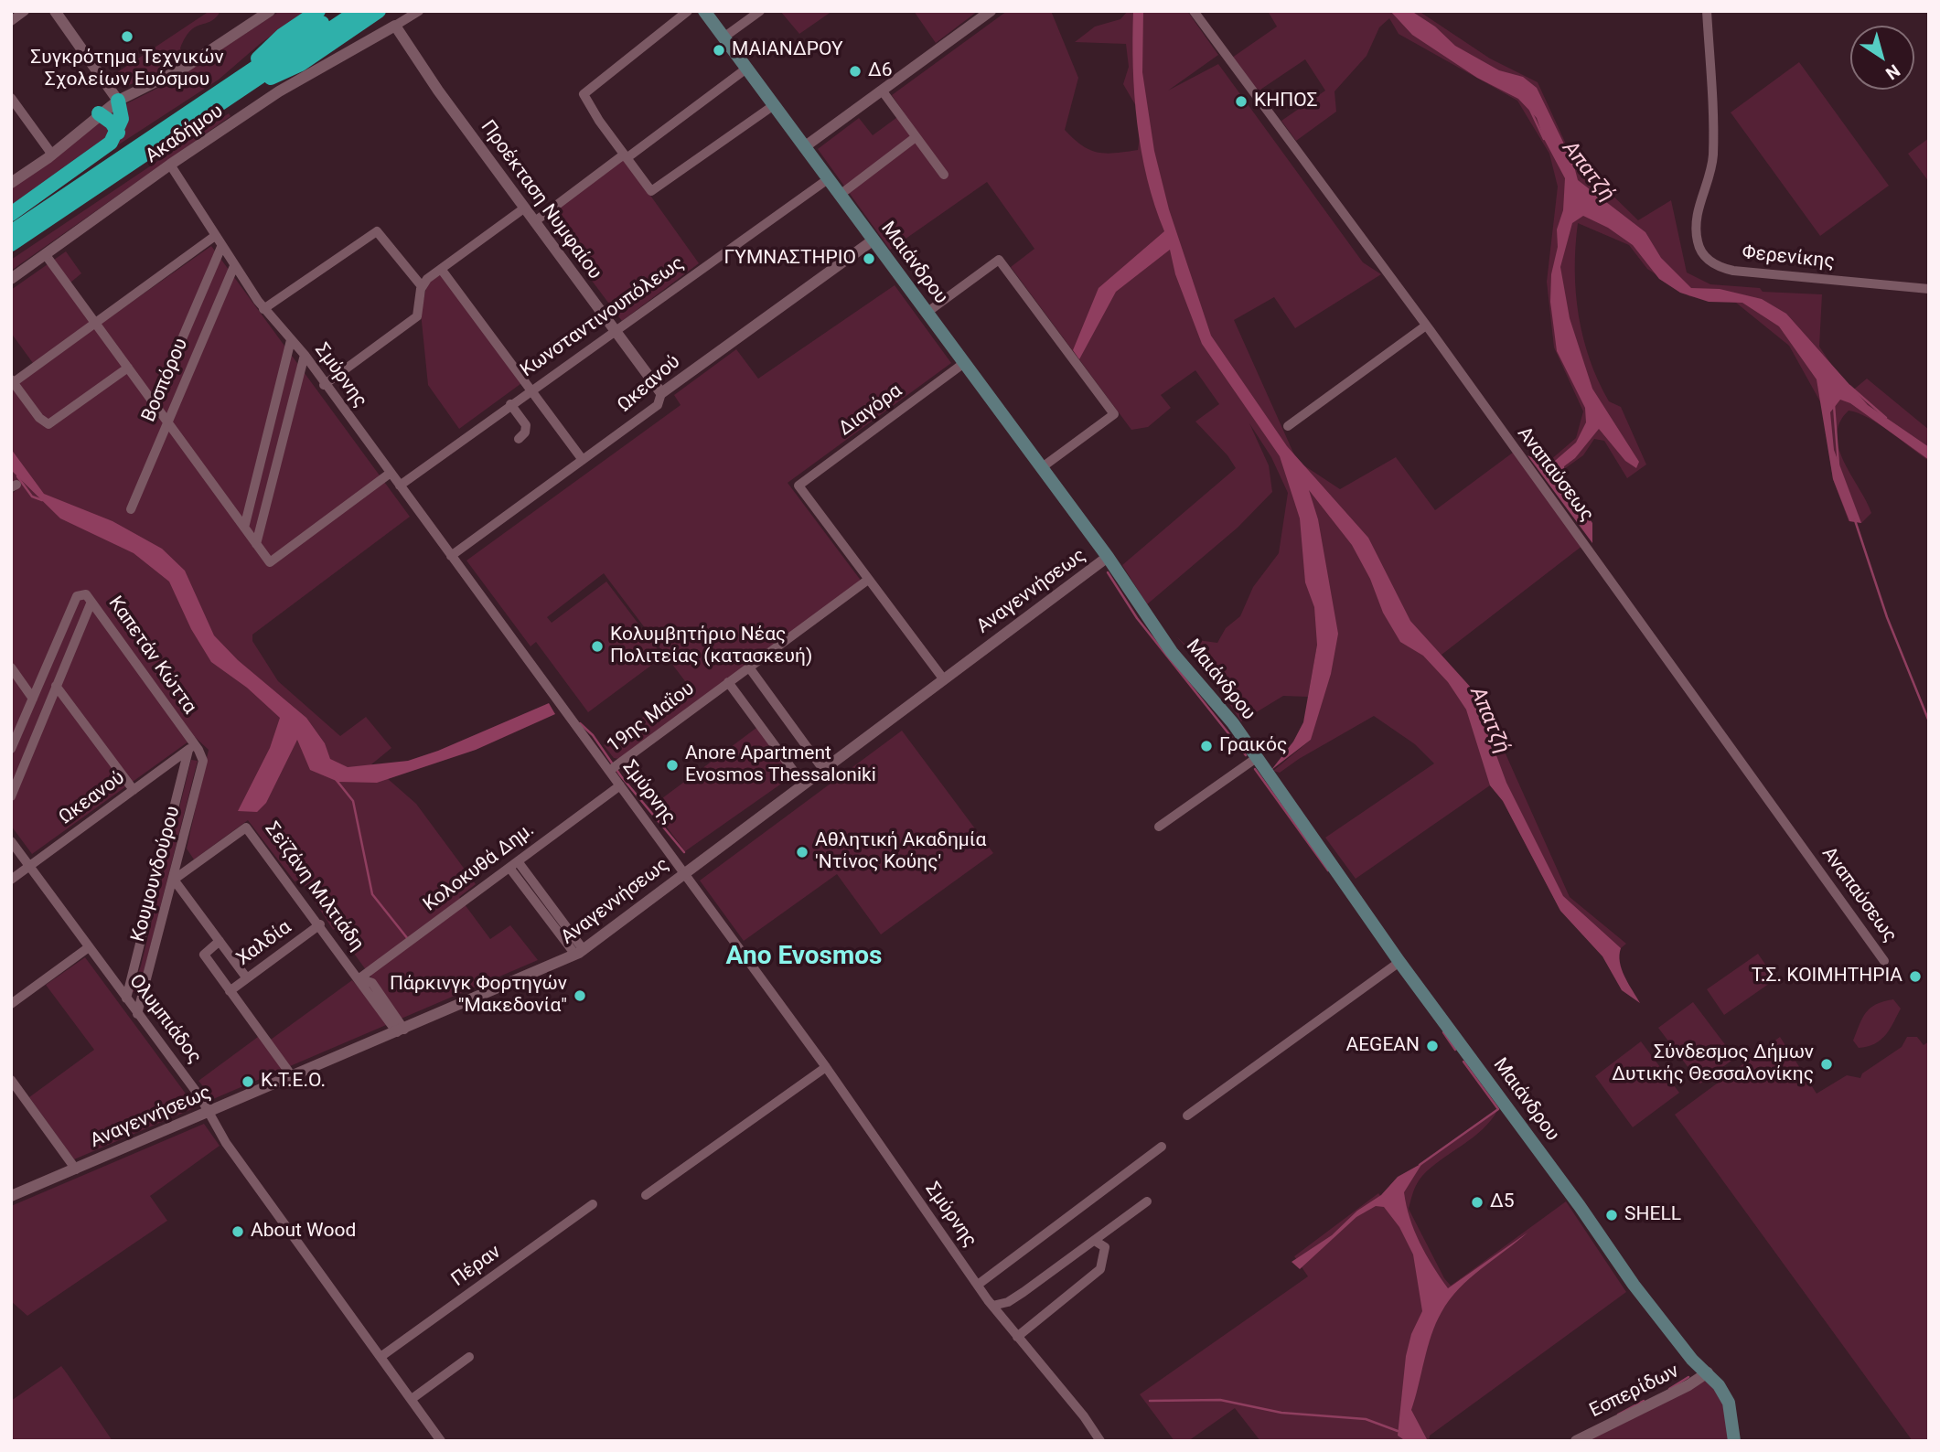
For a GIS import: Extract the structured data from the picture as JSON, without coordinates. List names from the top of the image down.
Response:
{
  "streets": {
    "main road": ["Μαιάνδρου"],
    "street": [
      "Ακαδήμου",
      "Προέκταση Νυμφαίου",
      "Φερενίκης",
      "Κωνσταντινουπόλεως",
      "Σμύρνης",
      "Βοσπόρου",
      "Ωκεανού",
      "Διαγόρα",
      "Αναπαύσεως",
      "Αναγεννήσεως",
      "Καπετάν Κώττα",
      "19ης Μαΐου",
      "Κολοκυθά Δημ.",
      "Κουμουνδούρου",
      "Σεϊζάνη Μιλτιάδη",
      "Χαλδία",
      "Ολυμπιάδος",
      "Πέραν",
      "Εσπερίδων"
    ]
  },
  "crossings": [
    ["Ακαδήμου", "Προέκταση Νυμφαίου"],
    ["Ακαδήμου", "Σμύρνης"],
    ["Προέκταση Νυμφαίου", "Κωνσταντινουπόλεως"],
    ["Προέκταση Νυμφαίου", "Ωκεανού"],
    ["Μαιάνδρου", "Κωνσταντινουπόλεως"],
    ["Μαιάνδρου", "Ωκεανού"],
    ["Μαιάνδρου", "Διαγόρα"],
    ["Μαιάνδρου", "Αναγεννήσεως"],
    ["Μαιάνδρου", "Εσπερίδων"],
    ["Κωνσταντινουπόλεως", "Σμύρνης"],
    ["Σμύρνης", "Βοσπόρου"],
    ["Σμύρνης", "Ωκεανού"],
    ["Σμύρνης", "Αναγεννήσεως"],
    ["Σμύρνης", "19ης Μαΐου"],
    ["Σμύρνης", "Κολοκυθά Δημ."],
    ["Ωκεανού", "Καπετάν Κώττα"],
    ["Ωκεανού", "Κουμουνδούρου"],
    ["Ωκεανού", "Ολυμπιάδος"],
    ["Διαγόρα", "19ης Μαΐου"],
    ["Αναγεννήσεως", "Σεϊζάνη Μιλτιάδη"],
    ["Αναγεννήσεως", "Ολυμπιάδος"],
    ["Καπετάν Κώττα", "Κουμουνδούρου"],
    ["Κολοκυθά Δημ.", "Σεϊζάνη Μιλτιάδη"],
    ["Κουμουνδούρου", "Σεϊζάνη Μιλτιάδη"],
    ["Κουμουνδούρου", "Ολυμπιάδος"],
    ["Σεϊζάνη Μιλτιάδη", "Χαλδία"],
    ["Ολυμπιάδος", "Πέραν"]
  ],
  "districts": ["Ano Evosmos"],
  "water": ["Απατζή"],
  "places": [
    "Συγκρότημα Τεχνικών Σχολείων Ευόσμου",
    "ΜΑΙΑΝΔΡΟΥ",
    "Δ6",
    "ΚΗΠΟΣ",
    "ΓΥΜΝΑΣΤΗΡΙΟ",
    "Κολυμβητήριο Νέας Πολιτείας (κατασκευή)",
    "Γραικός",
    "Anore Apartment Evosmos Thessaloniki",
    "Αθλητική Ακαδημία 'Ντίνος Κούης'",
    "Τ.Σ. ΚΟΙΜΗΤΗΡΙΑ",
    "Πάρκινγκ Φορτηγών \"Μακεδονία\"",
    "AEGEAN",
    "Σύνδεσμος Δήμων Δυτικής Θεσσαλονίκης",
    "K.T.E.O.",
    "Δ5",
    "SHELL",
    "About Wood"
  ],
  "north": "bottom right"
}
